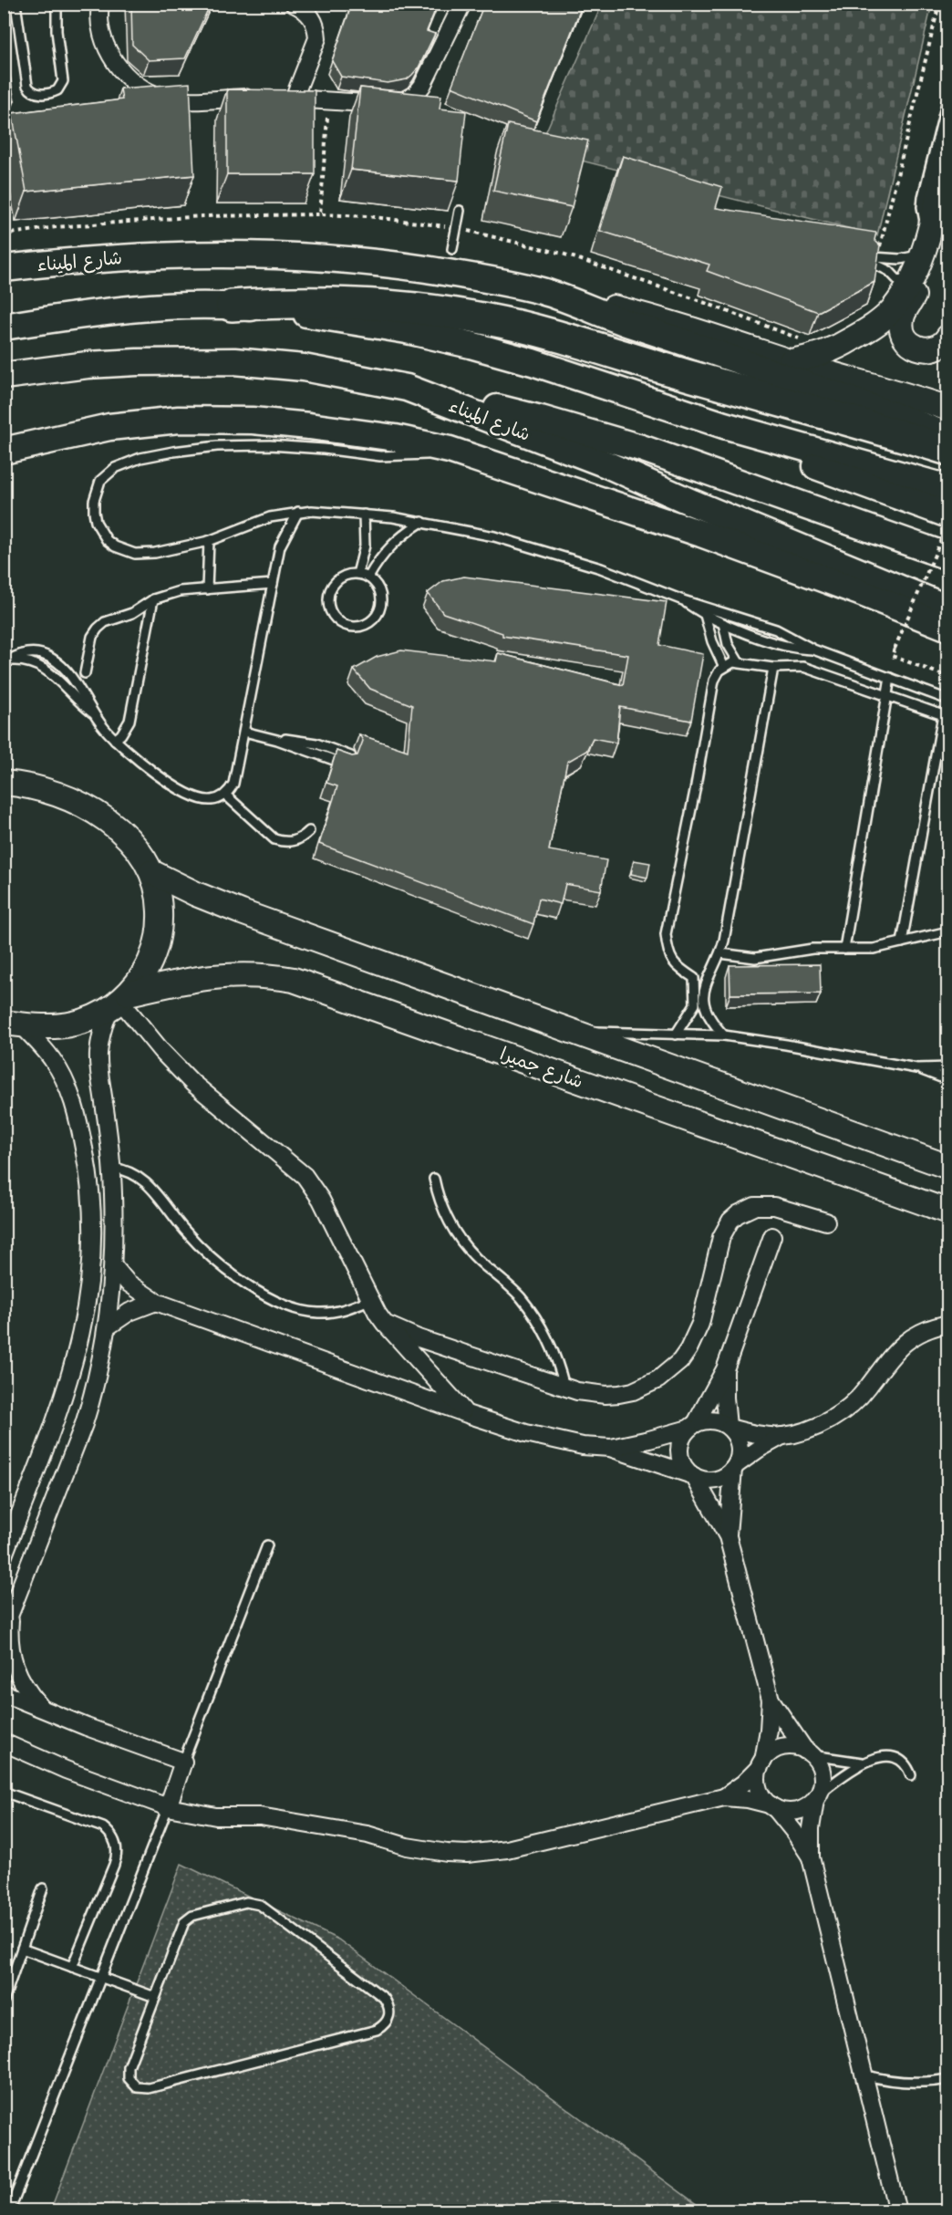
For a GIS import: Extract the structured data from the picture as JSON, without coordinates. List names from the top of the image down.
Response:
{
  "streets": {
    "main road": ["شارع الميناء"],
    "street": ["شارع جميرا"]
  }
}
